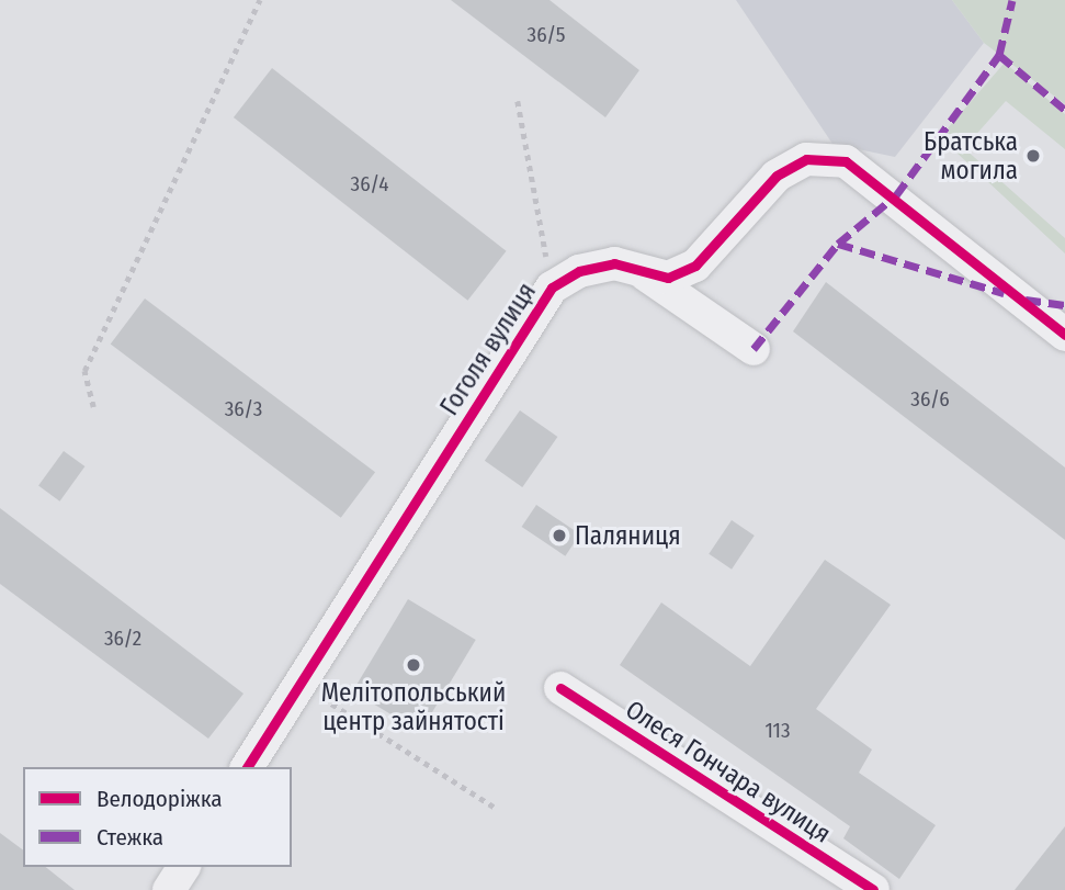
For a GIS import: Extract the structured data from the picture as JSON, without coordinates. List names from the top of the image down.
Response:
{
  "streets": {
    "street": ["Гоголя вулиця", "Олеся Гончара вулиця"]
  },
  "places": ["Братська могила", "Паляниця", "Мелітопольський центр зайнятості"],
  "house_numbers": [
    "36/5",
    "36/4",
    "36/6",
    "36/3",
    "36/2",
    "113"
  ],
  "legend": ["Велодоріжка", "Стежка"]
}
